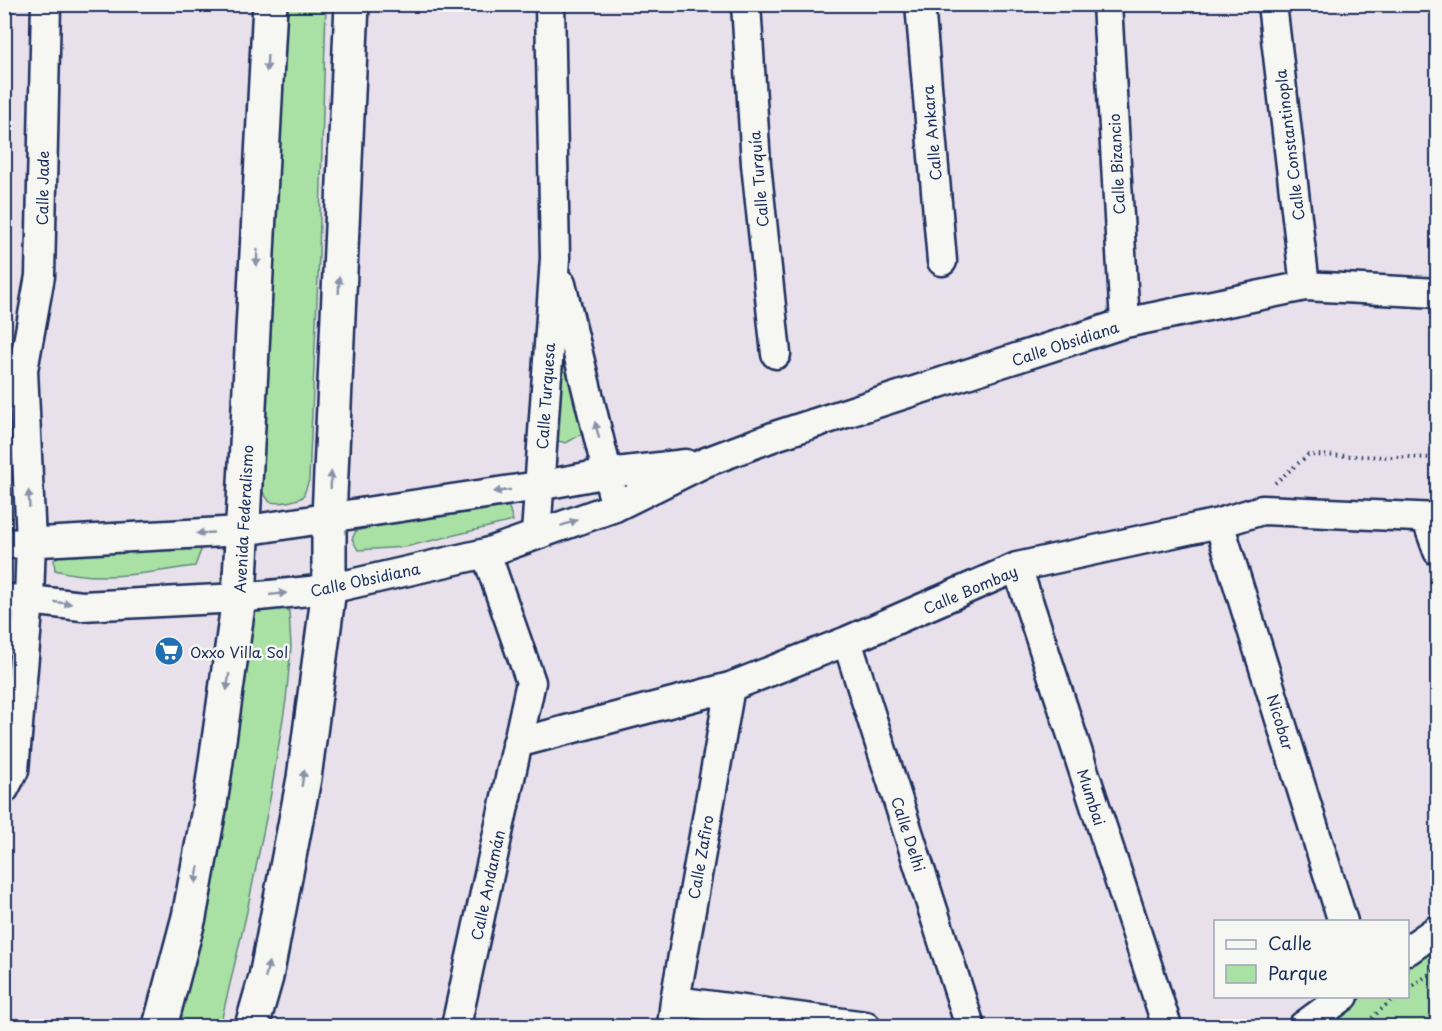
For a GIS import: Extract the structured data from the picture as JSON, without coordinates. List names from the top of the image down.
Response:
{
  "streets": {
    "street": [
      "Calle Ankara",
      "Calle Constantinopla",
      "Calle Bizancio",
      "Calle Turquía",
      "Calle Jade",
      "Calle Obsidiana",
      "Calle Turquesa",
      "Avenida Federalismo",
      "Calle Bombay",
      "Nicobar",
      "Mumbai",
      "Calle Delhi",
      "Calle Zafiro",
      "Calle Andamán"
    ]
  },
  "crossings": [
    ["Calle Constantinopla", "Calle Obsidiana"],
    ["Calle Bizancio", "Calle Obsidiana"],
    ["Calle Jade", "Calle Obsidiana"],
    ["Calle Obsidiana", "Calle Turquesa"],
    ["Calle Obsidiana", "Avenida Federalismo"],
    ["Calle Obsidiana", "Calle Andamán"],
    ["Calle Bombay", "Nicobar"],
    ["Calle Bombay", "Mumbai"],
    ["Calle Bombay", "Calle Delhi"],
    ["Calle Bombay", "Calle Zafiro"],
    ["Calle Bombay", "Calle Andamán"]
  ],
  "places": {
    "supermarket": ["Oxxo Villa Sol"]
  },
  "legend": ["Calle", "Parque"]
}
